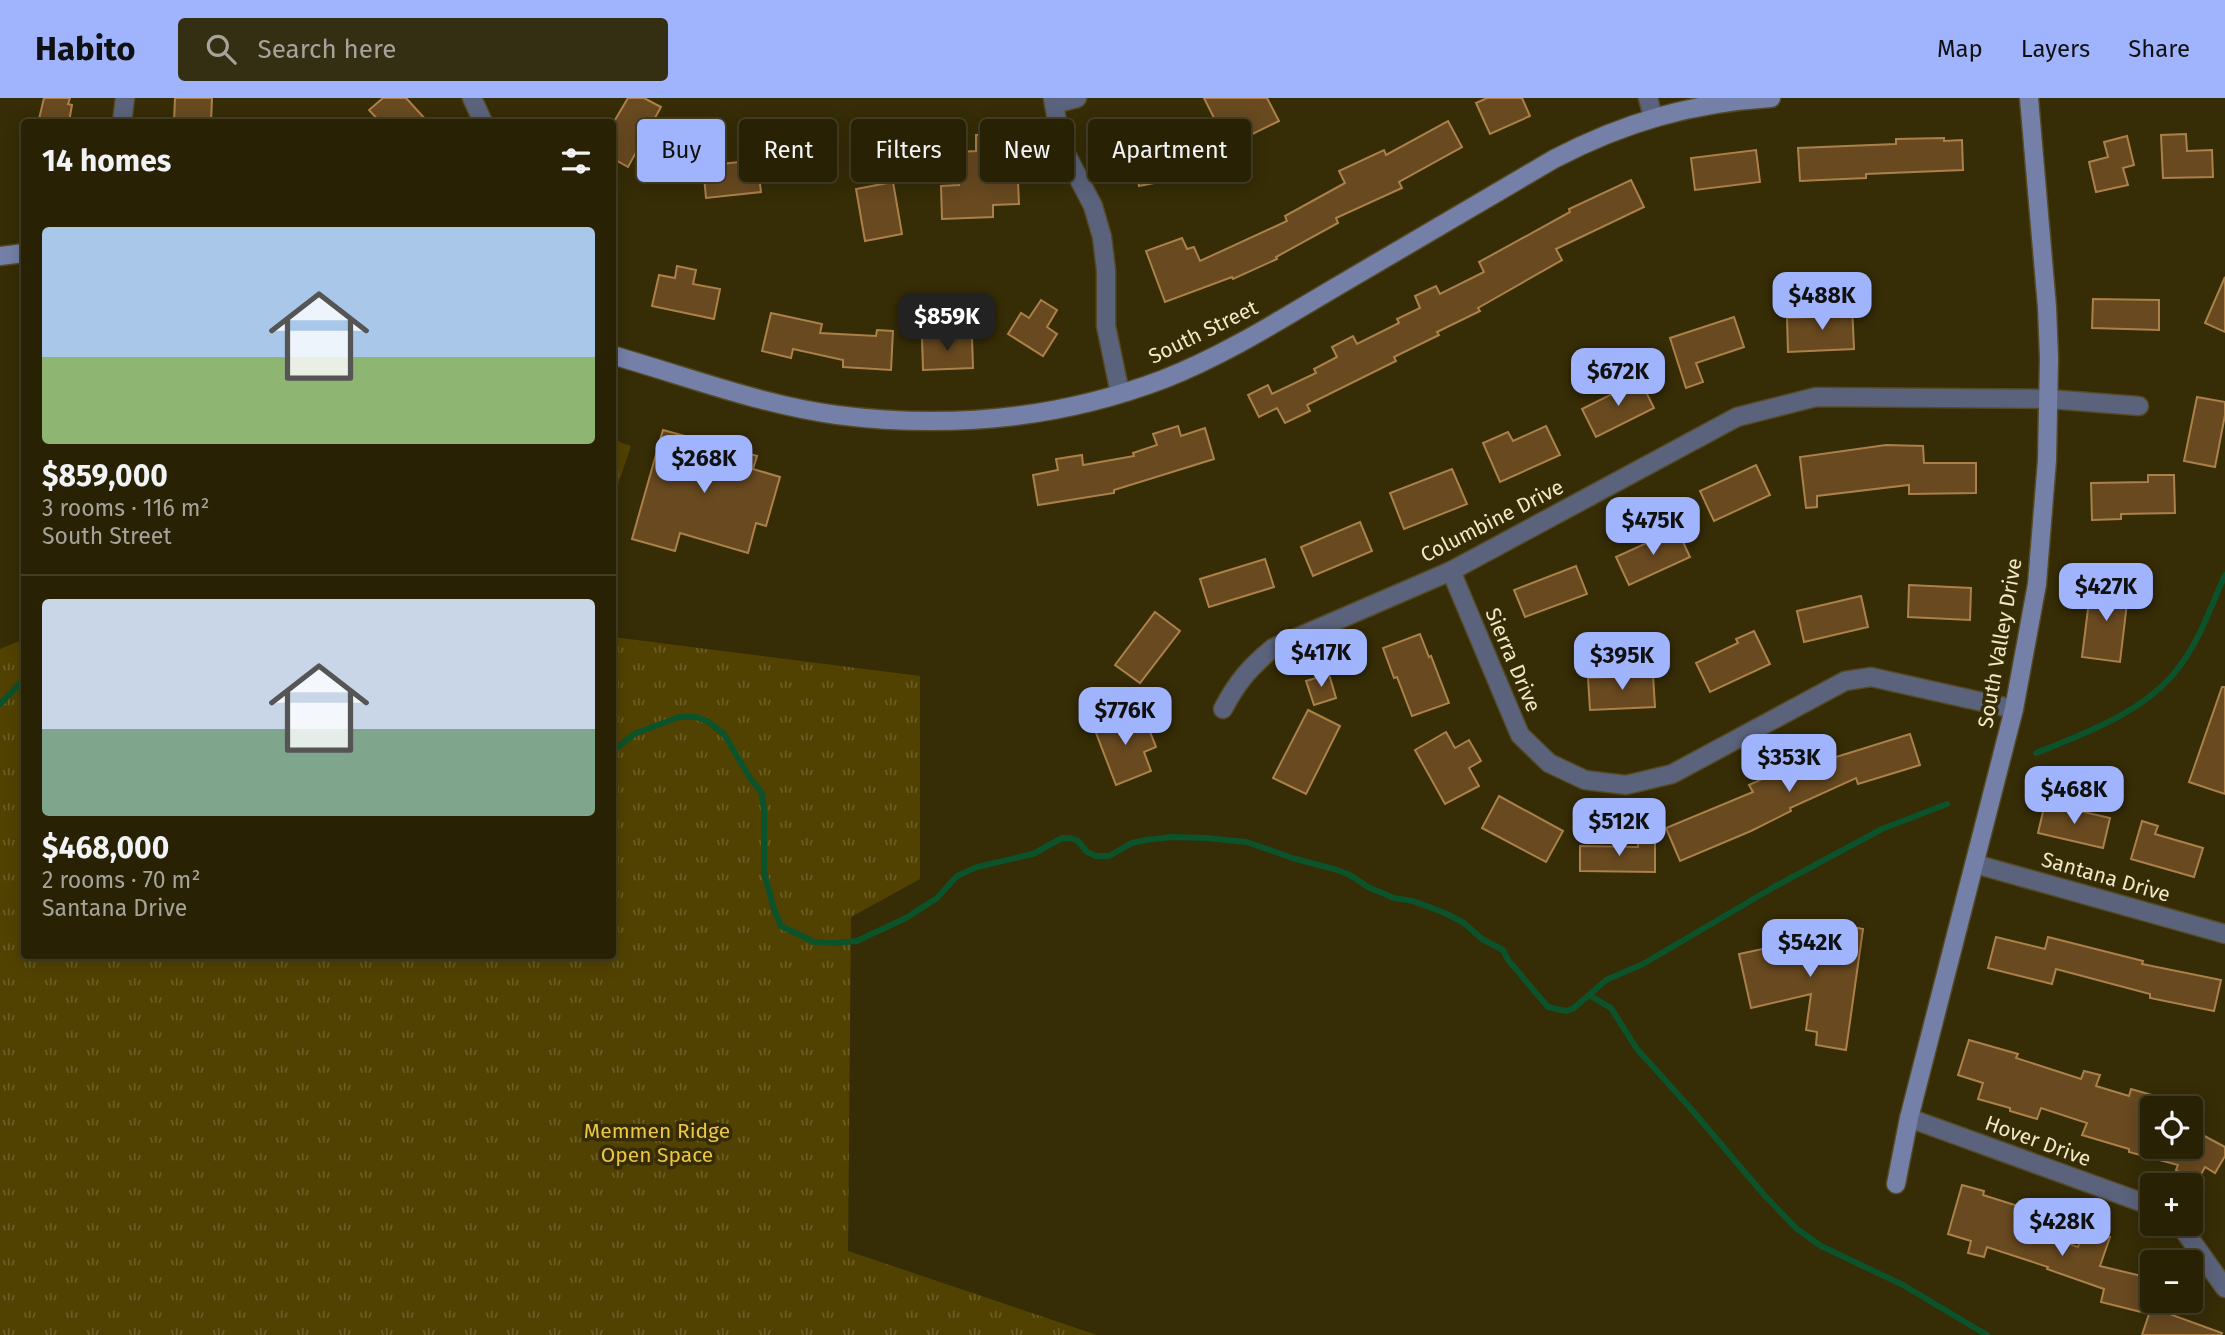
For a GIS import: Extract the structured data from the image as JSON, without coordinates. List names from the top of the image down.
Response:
{
  "streets": {
    "street": [
      "South Street",
      "Columbine Drive",
      "South Valley Drive",
      "Sierra Drive",
      "Santana Drive",
      "Hover Drive"
    ]
  },
  "crossings": [
    ["Columbine Drive", "South Valley Drive"],
    ["Columbine Drive", "Sierra Drive"],
    ["South Valley Drive", "Sierra Drive"],
    ["South Valley Drive", "Santana Drive"],
    ["South Valley Drive", "Hover Drive"]
  ],
  "parks": ["Memmen Ridge Open Space"],
  "page": {
    "header": "Habito",
    "search": "Search here",
    "nav": ["Map", "Layers", "Share"],
    "chip": [
      "Buy",
      "Rent",
      "Filters",
      "New",
      "Apartment"
    ],
    "heading": "14 homes",
    "list": [
      {
        "name": "$859,000",
        "note": "3 rooms · 116 m² · South Street"
      },
      {
        "name": "$468,000",
        "note": "2 rooms · 70 m² · Santana Drive"
      }
    ],
    "price": [
      "$488K",
      "$859K",
      "$672K",
      "$268K",
      "$475K",
      "$427K",
      "$417K",
      "$395K",
      "$776K",
      "$353K",
      "$468K",
      "$512K",
      "$542K",
      "$428K"
    ],
    "map_buttons": ["+", "−"]
  }
}
